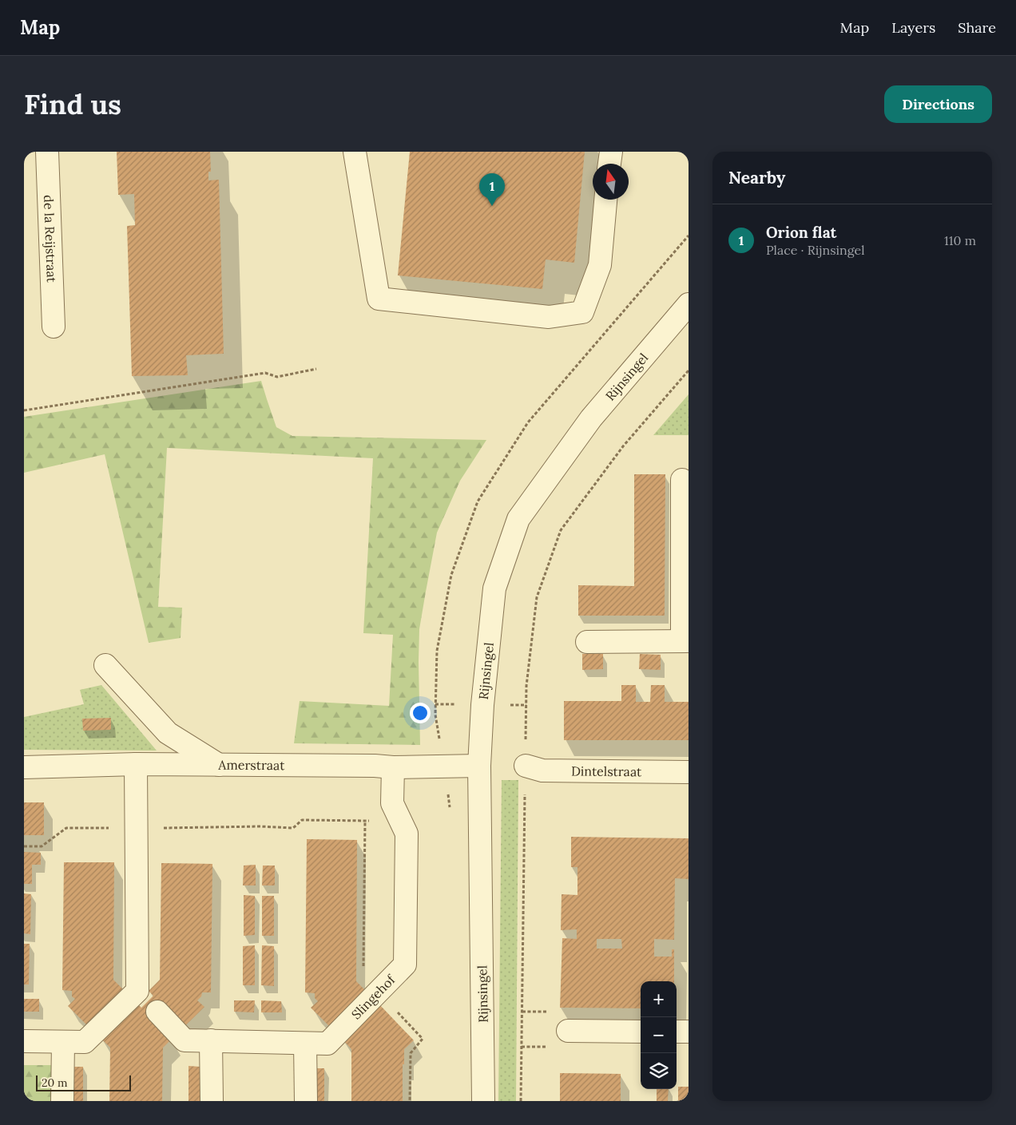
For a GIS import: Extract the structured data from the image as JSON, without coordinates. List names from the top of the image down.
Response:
{
  "streets": {
    "street": [
      "de la Reijstraat",
      "Rijnsingel",
      "Amerstraat",
      "Dintelstraat",
      "Slingehof"
    ]
  },
  "crossings": [
    ["Rijnsingel", "Amerstraat"],
    ["Amerstraat", "Slingehof"]
  ],
  "scale_bar": "20 m",
  "north": "top",
  "page": {
    "header": "Map",
    "nav": ["Map", "Layers", "Share"],
    "buttons": "Directions",
    "title": "Find us",
    "heading": "Nearby",
    "pins": "1",
    "list": [
      {
        "mark": "1",
        "name": "Orion flat",
        "note": "Place · Rijnsingel",
        "value": "110 m"
      }
    ],
    "map_buttons": ["+", "−"],
    "scale": "20 m"
  }
}
